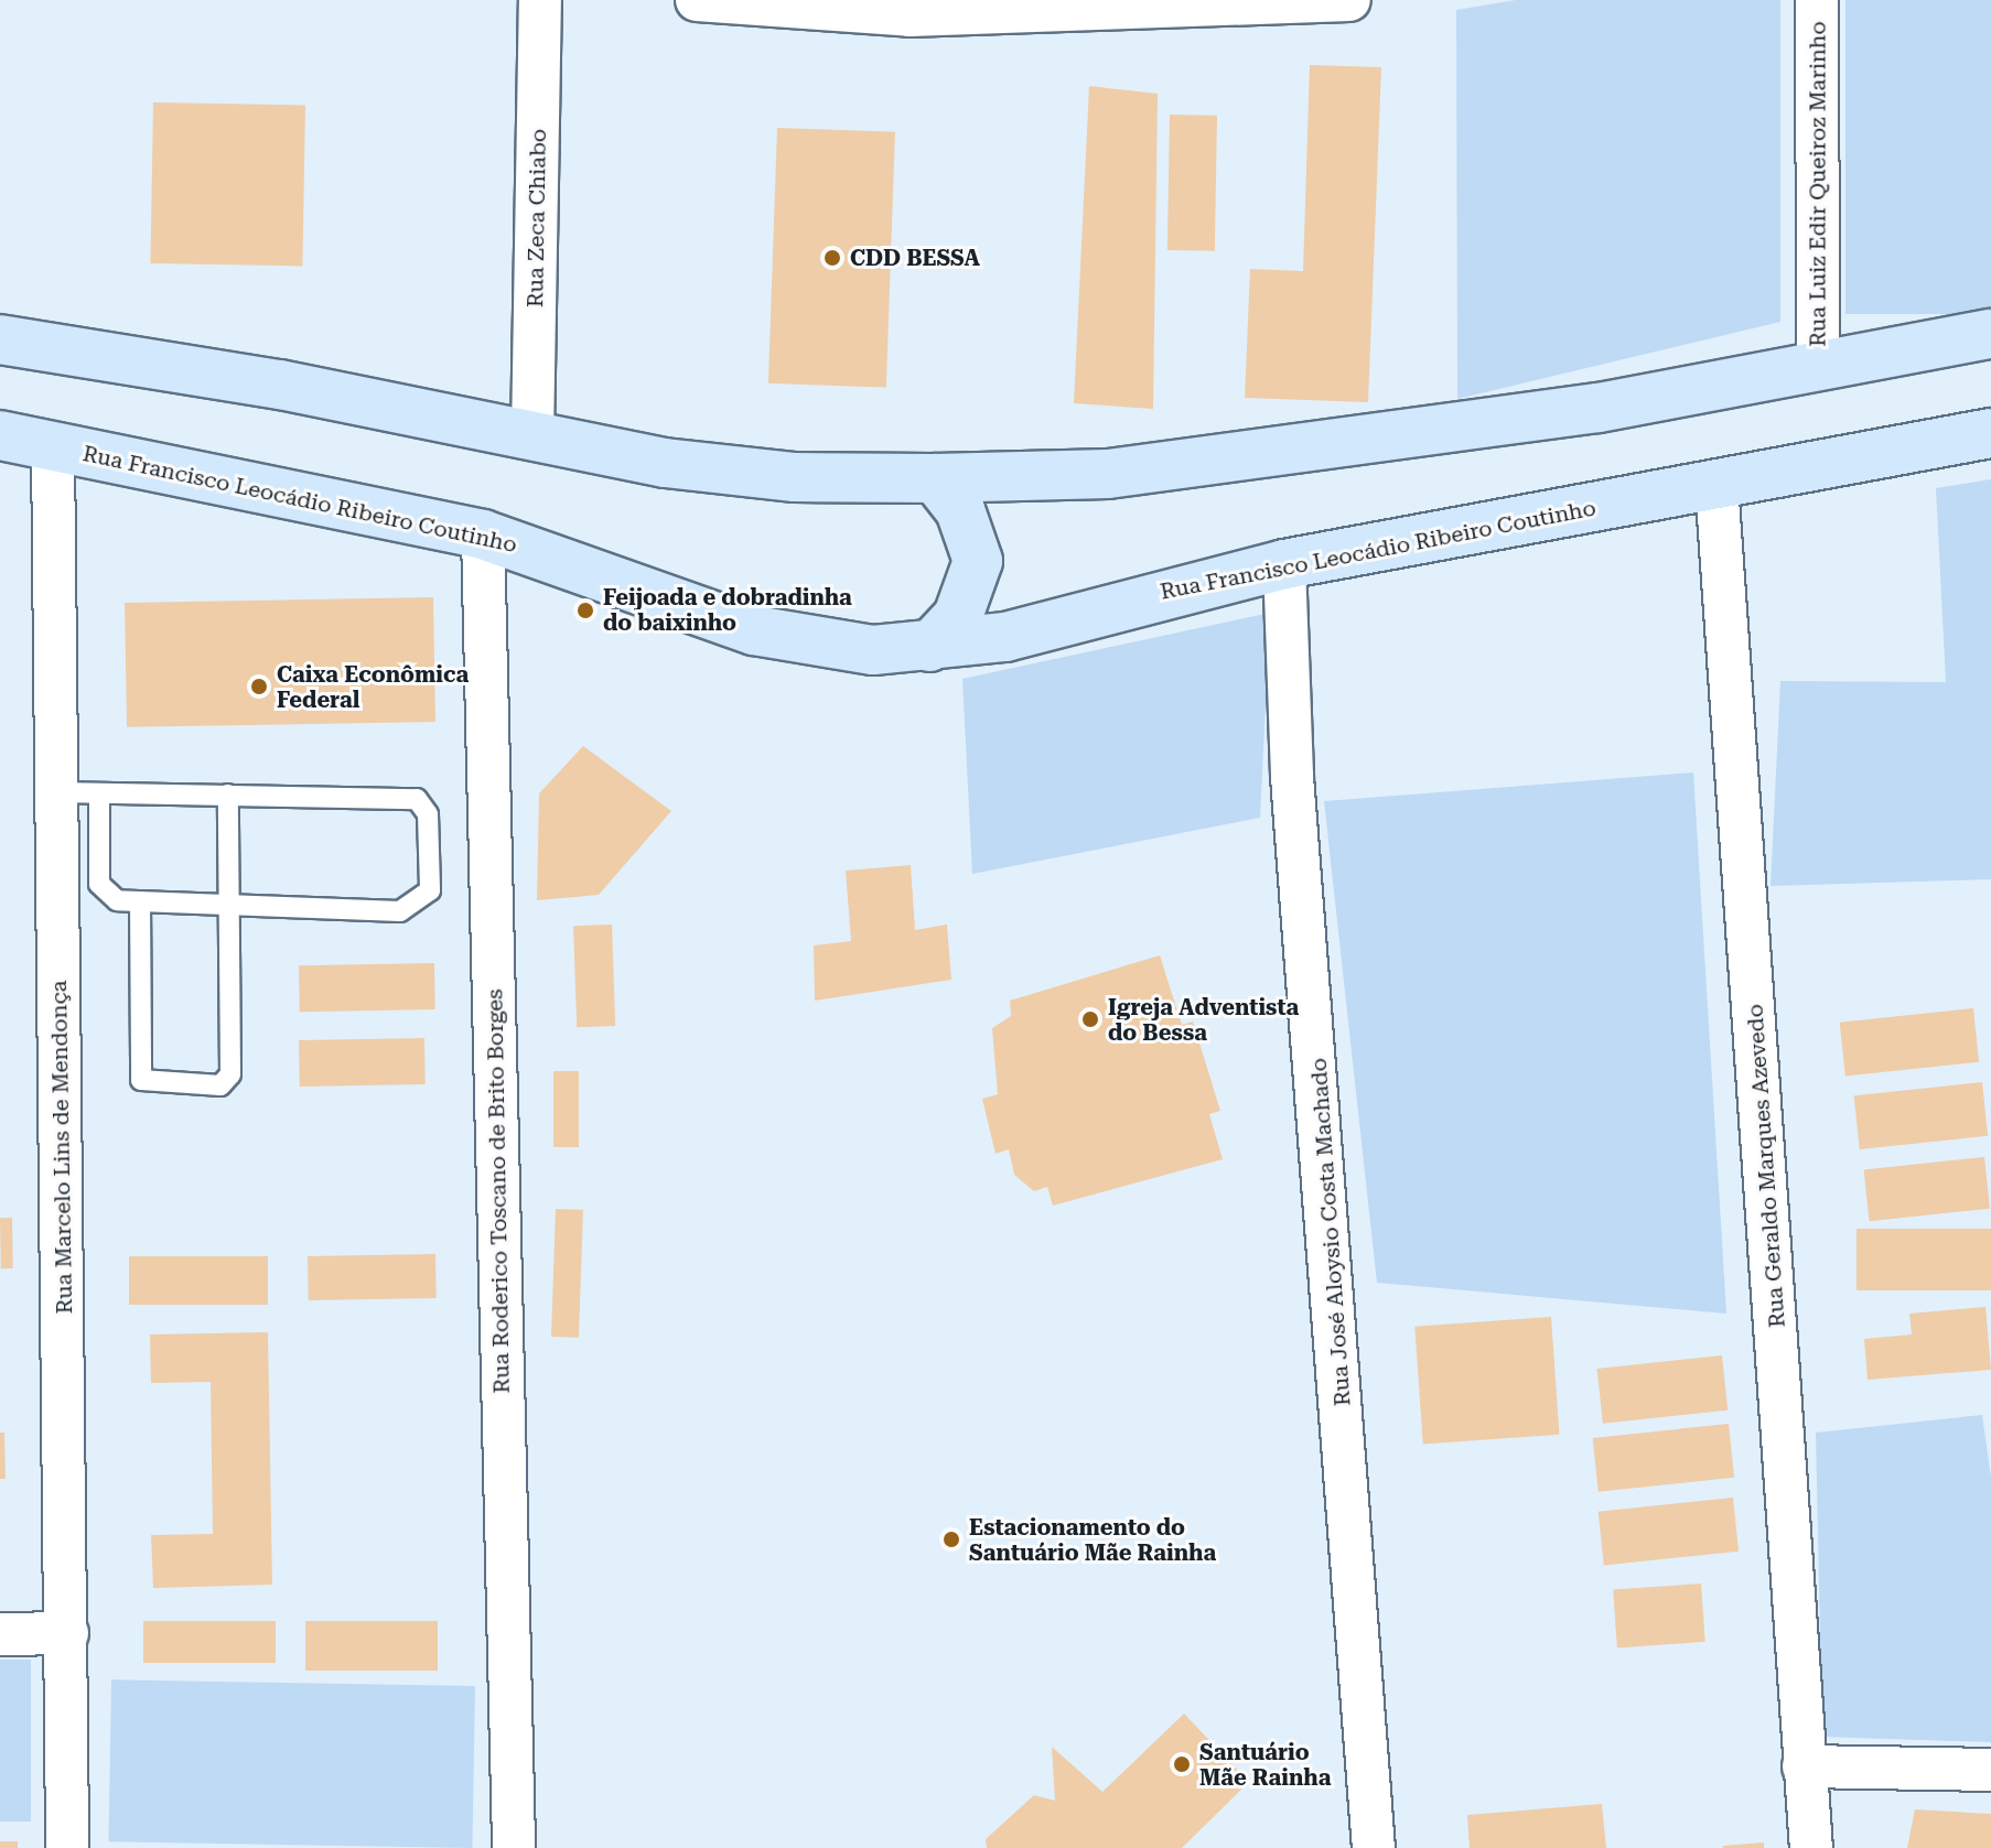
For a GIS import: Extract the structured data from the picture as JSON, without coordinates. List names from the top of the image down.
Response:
{
  "streets": {
    "main road": ["Rua Francisco Leocádio Ribeiro Coutinho"],
    "street": [
      "Rua Luiz Edir Queiroz Marinho",
      "Rua Zeca Chiabo",
      "Rua Marcelo Lins de Mendonça",
      "Rua Geraldo Marques Azevedo",
      "Rua Roderico Toscano de Brito Borges",
      "Rua José Aloysio Costa Machado"
    ]
  },
  "crossings": [
    ["Rua Francisco Leocádio Ribeiro Coutinho", "Rua Marcelo Lins de Mendonça"],
    ["Rua Francisco Leocádio Ribeiro Coutinho", "Rua Geraldo Marques Azevedo"],
    ["Rua Francisco Leocádio Ribeiro Coutinho", "Rua Roderico Toscano de Brito Borges"],
    ["Rua Francisco Leocádio Ribeiro Coutinho", "Rua José Aloysio Costa Machado"]
  ],
  "places": [
    "CDD BESSA",
    "Feijoada e dobradinha do baixinho",
    "Caixa Econômica Federal",
    "Igreja Adventista do Bessa",
    "Estacionamento do Santuário Mãe Rainha",
    "Santuário Mãe Rainha"
  ]
}
